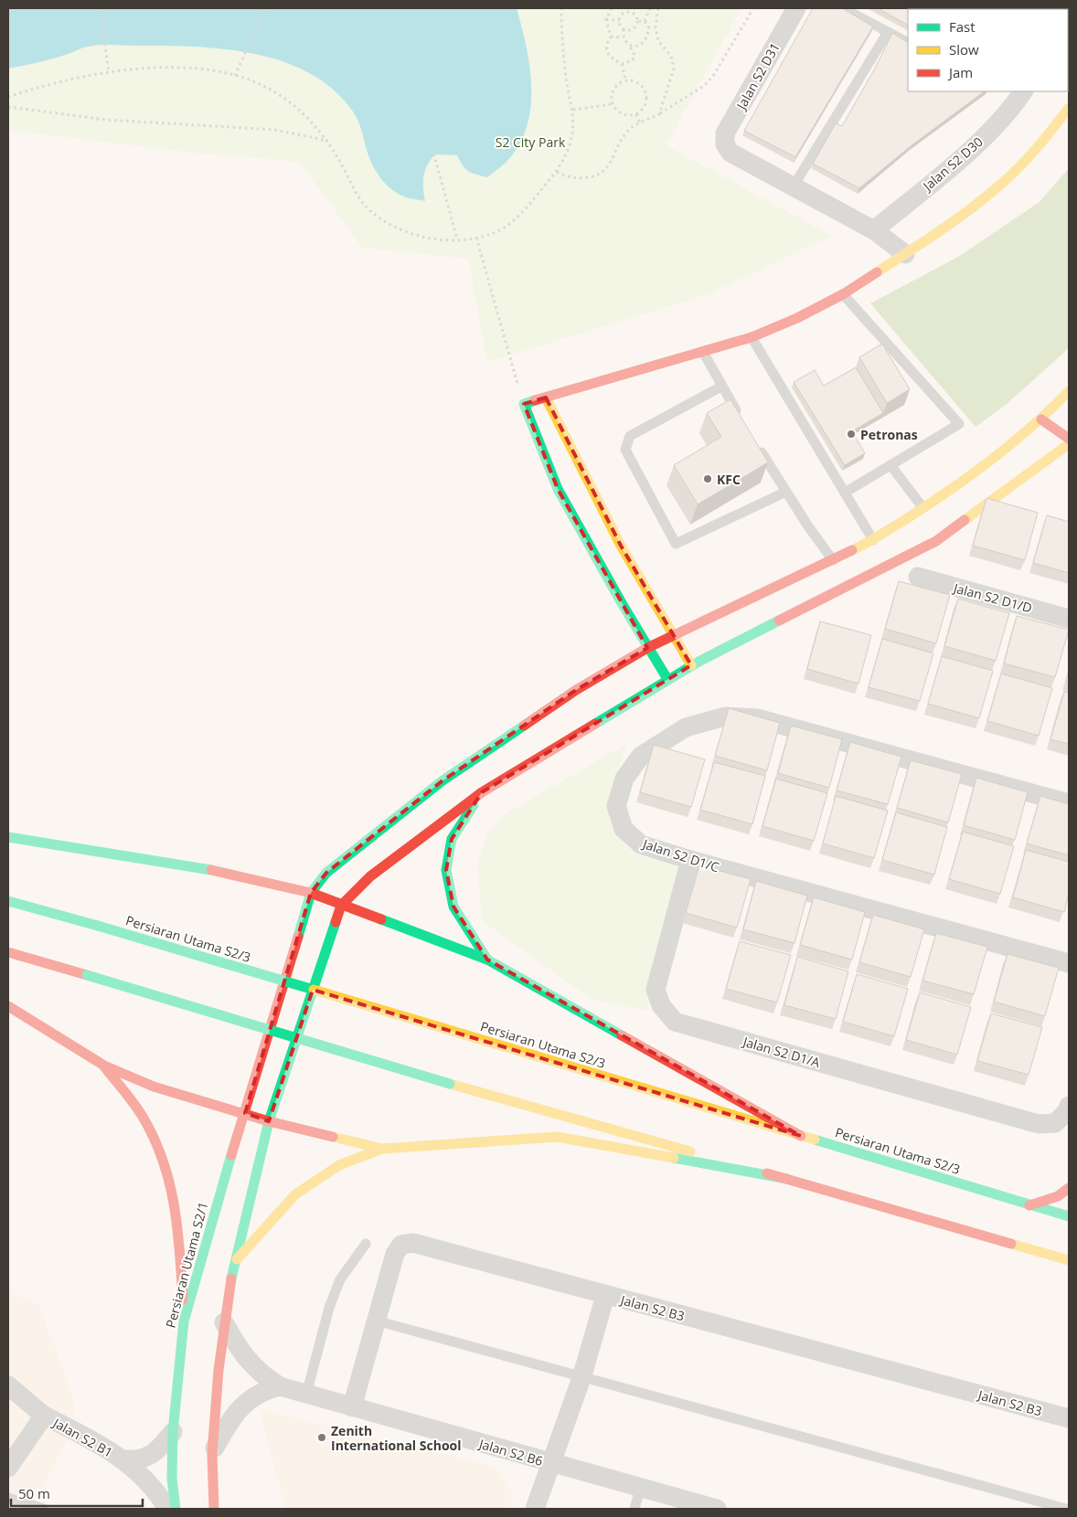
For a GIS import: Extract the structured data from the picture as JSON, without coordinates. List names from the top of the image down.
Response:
{
  "streets": {
    "main road": ["Persiaran Utama S2/3", "Persiaran Utama S2/1"],
    "street": [
      "Jalan S2 D31",
      "Jalan S2 D30",
      "Jalan S2 D1/D",
      "Jalan S2 D1/C",
      "Jalan S2 D1/A",
      "Jalan S2 B3",
      "Jalan S2 B1",
      "Jalan S2 B6"
    ]
  },
  "crossings": [
    ["Jalan S2 D1/C", "Jalan S2 D1/A"],
    ["Persiaran Utama S2/1", "Jalan S2 B1"],
    ["Jalan S2 B3", "Jalan S2 B6"]
  ],
  "parks": ["S2 City Park"],
  "places": ["Petronas", "KFC", "Zenith International School"],
  "legend": ["Fast", "Slow", "Jam"],
  "scale_bar": "50 m"
}
